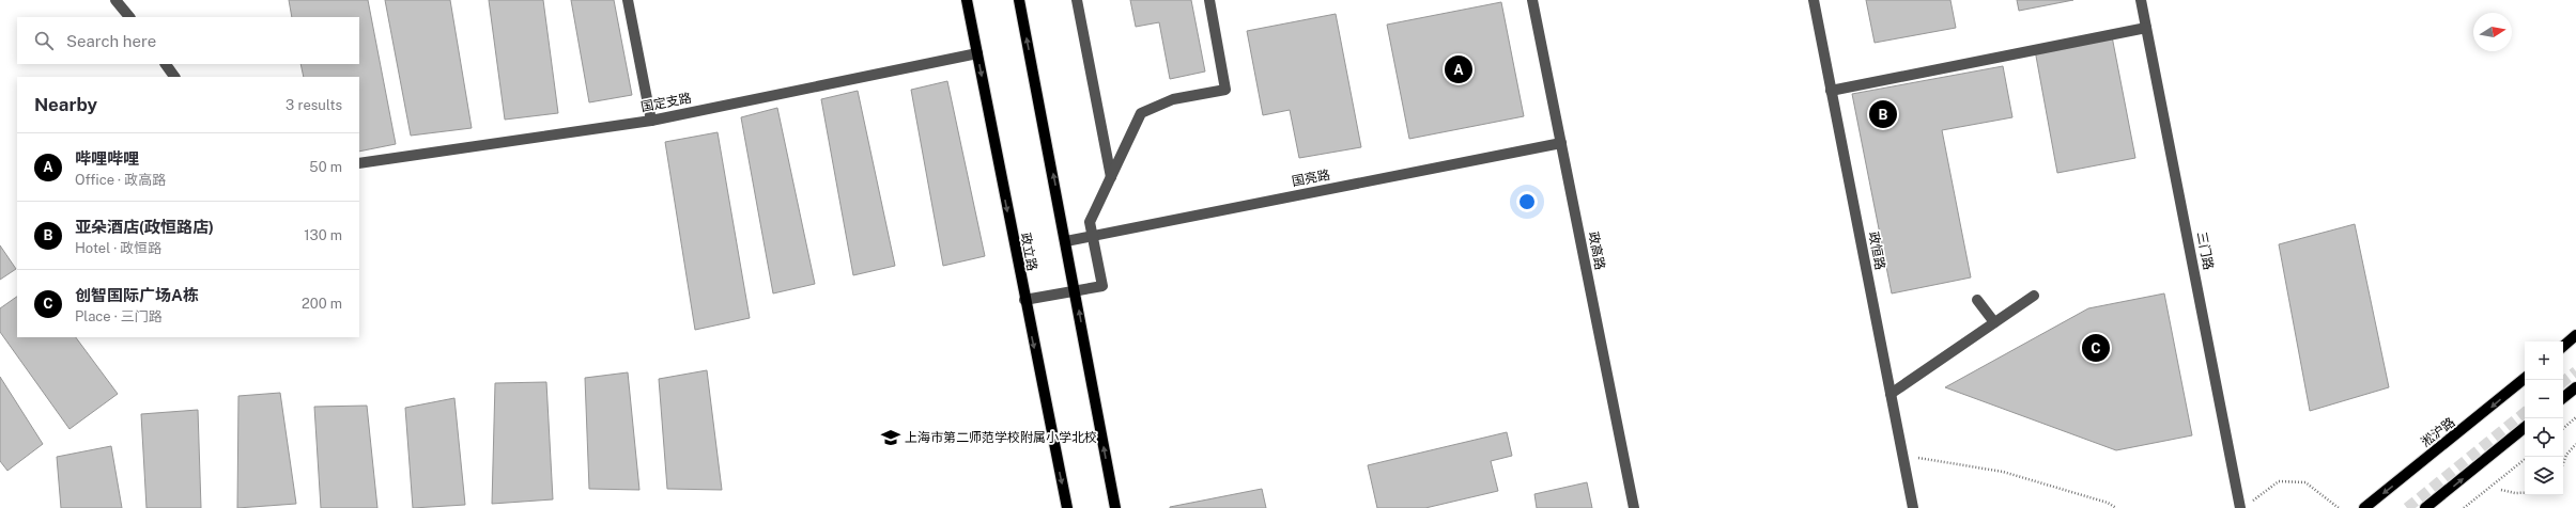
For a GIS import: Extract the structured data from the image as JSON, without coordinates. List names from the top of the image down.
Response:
{
  "streets": {
    "main road": ["政立路", "淞沪路"],
    "street": [
      "国定支路",
      "国亮路",
      "政高路",
      "政恒路",
      "三门路"
    ]
  },
  "crossings": [
    ["国定支路", "政立路"],
    ["国亮路", "政高路"]
  ],
  "places": {
    "school or university": ["上海市第二师范学校附属小学北校"]
  },
  "north": "right",
  "page": {
    "search": "Search here",
    "pins": ["A", "B", "C"],
    "heading": ["Nearby", "3 results"],
    "list": [
      {
        "mark": "A",
        "name": "哔哩哔哩",
        "note": "Office · 政高路",
        "value": "50 m"
      },
      {
        "mark": "B",
        "name": "亚朵酒店(政恒路店)",
        "note": "Hotel · 政恒路",
        "value": "130 m"
      },
      {
        "mark": "C",
        "name": "创智国际广场A栋",
        "note": "Place · 三门路",
        "value": "200 m"
      }
    ],
    "map_buttons": ["+", "−"]
  }
}
